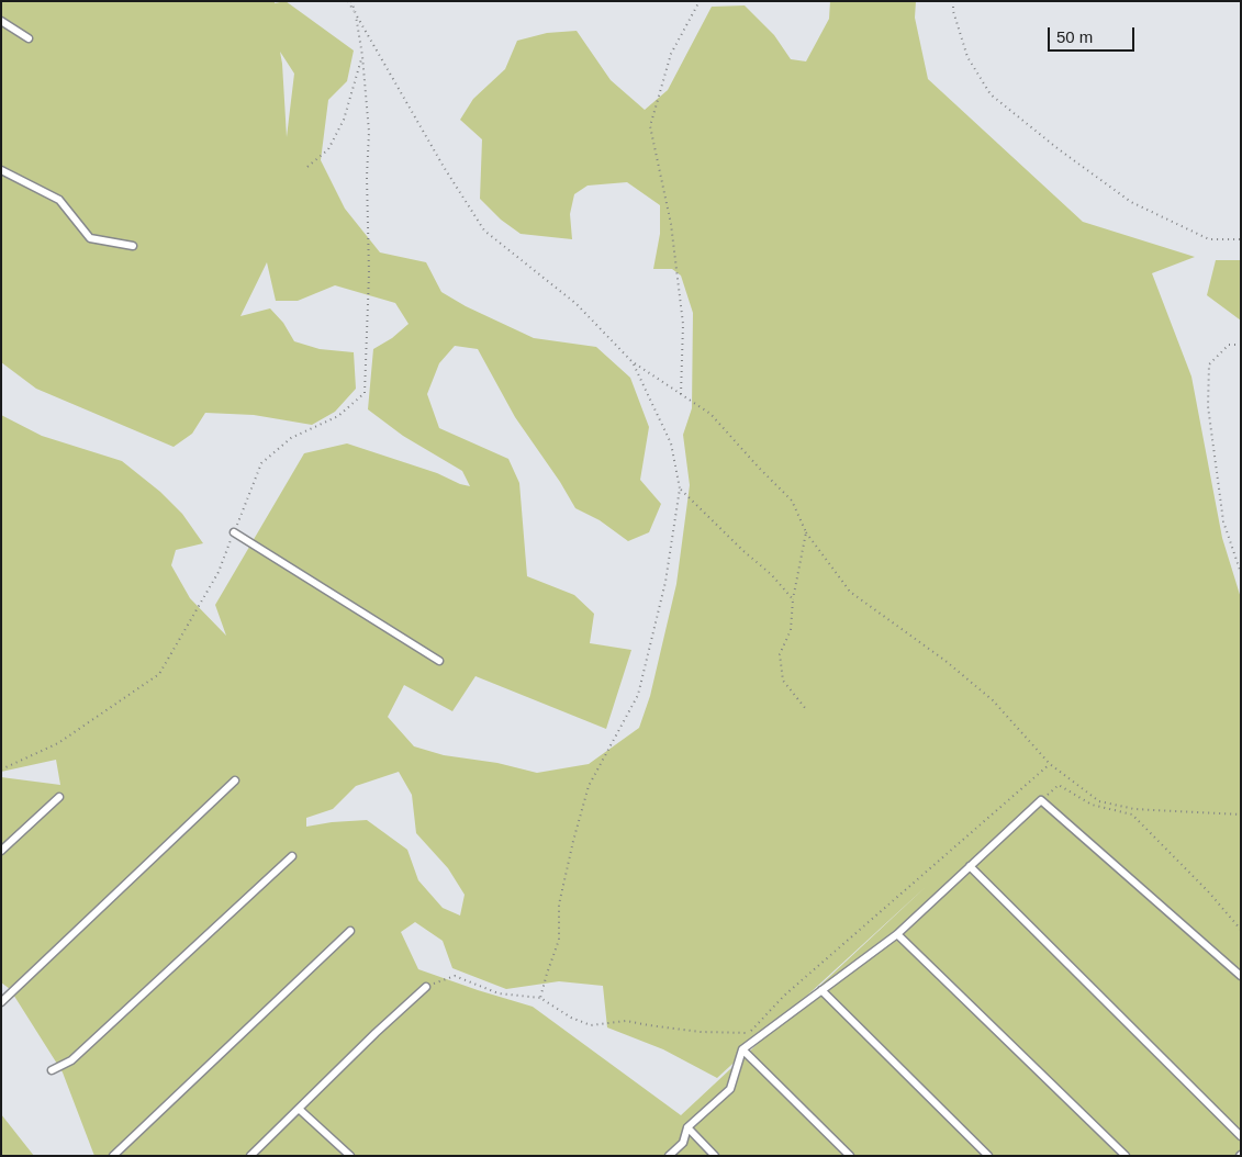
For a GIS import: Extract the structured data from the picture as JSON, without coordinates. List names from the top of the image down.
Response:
{
  "scale_bar": "50 m"
}
